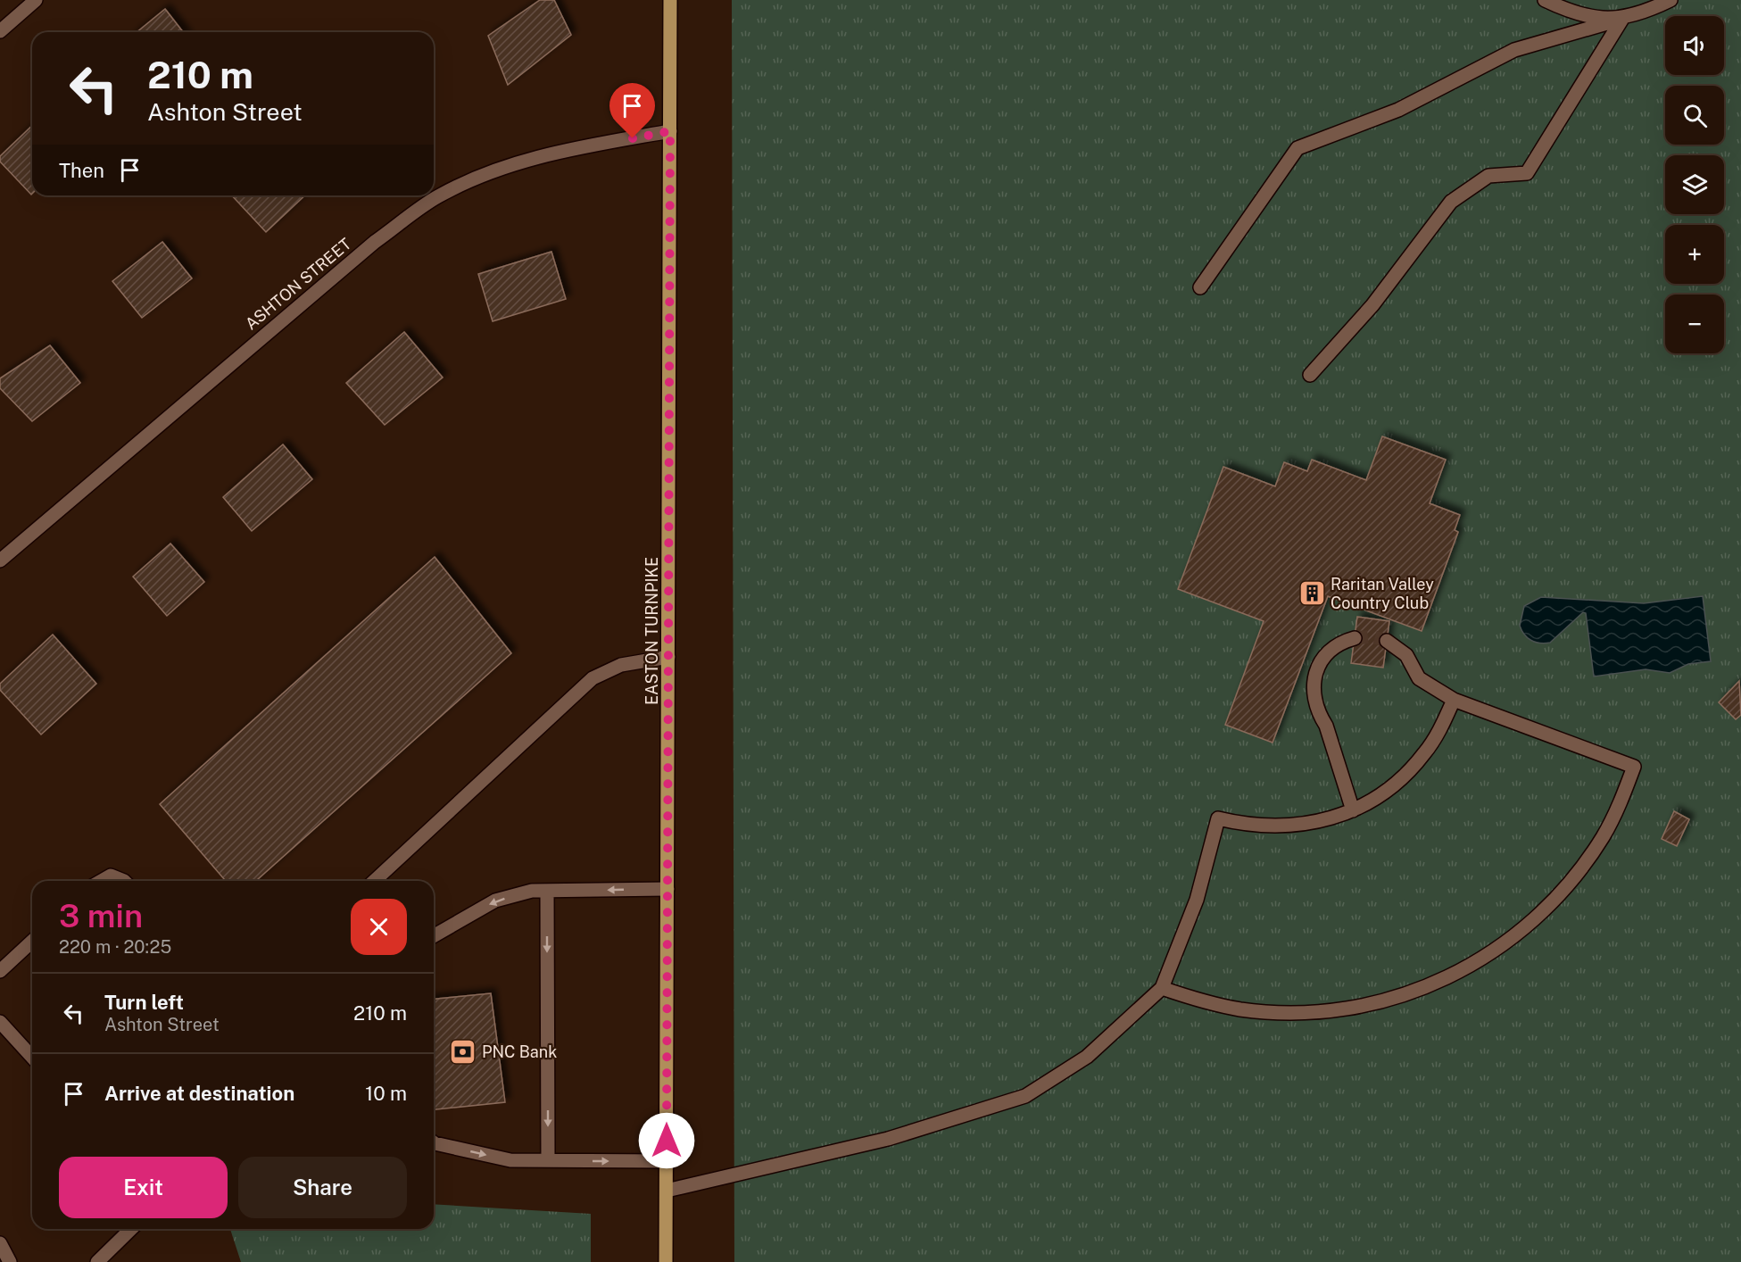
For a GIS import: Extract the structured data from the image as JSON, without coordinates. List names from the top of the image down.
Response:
{
  "streets": {
    "main road": ["EASTON TURNPIKE"],
    "street": ["ASHTON STREET"]
  },
  "crossings": [
    ["ASHTON STREET", "EASTON TURNPIKE"]
  ],
  "places": {
    "building": ["Raritan Valley Country Club"],
    "bank": ["PNC Bank"]
  },
  "page": {
    "map_buttons": ["+", "−"],
    "turn": ["210 m", "Ashton Street"],
    "then": "Then",
    "heading": ["3 min", "220 m · 20:25"],
    "list": [
      {
        "name": "Turn left",
        "note": "Ashton Street",
        "value": "210 m"
      },
      {
        "name": "Arrive at destination",
        "value": "10 m"
      }
    ],
    "buttons": ["Exit", "Share"]
  }
}
